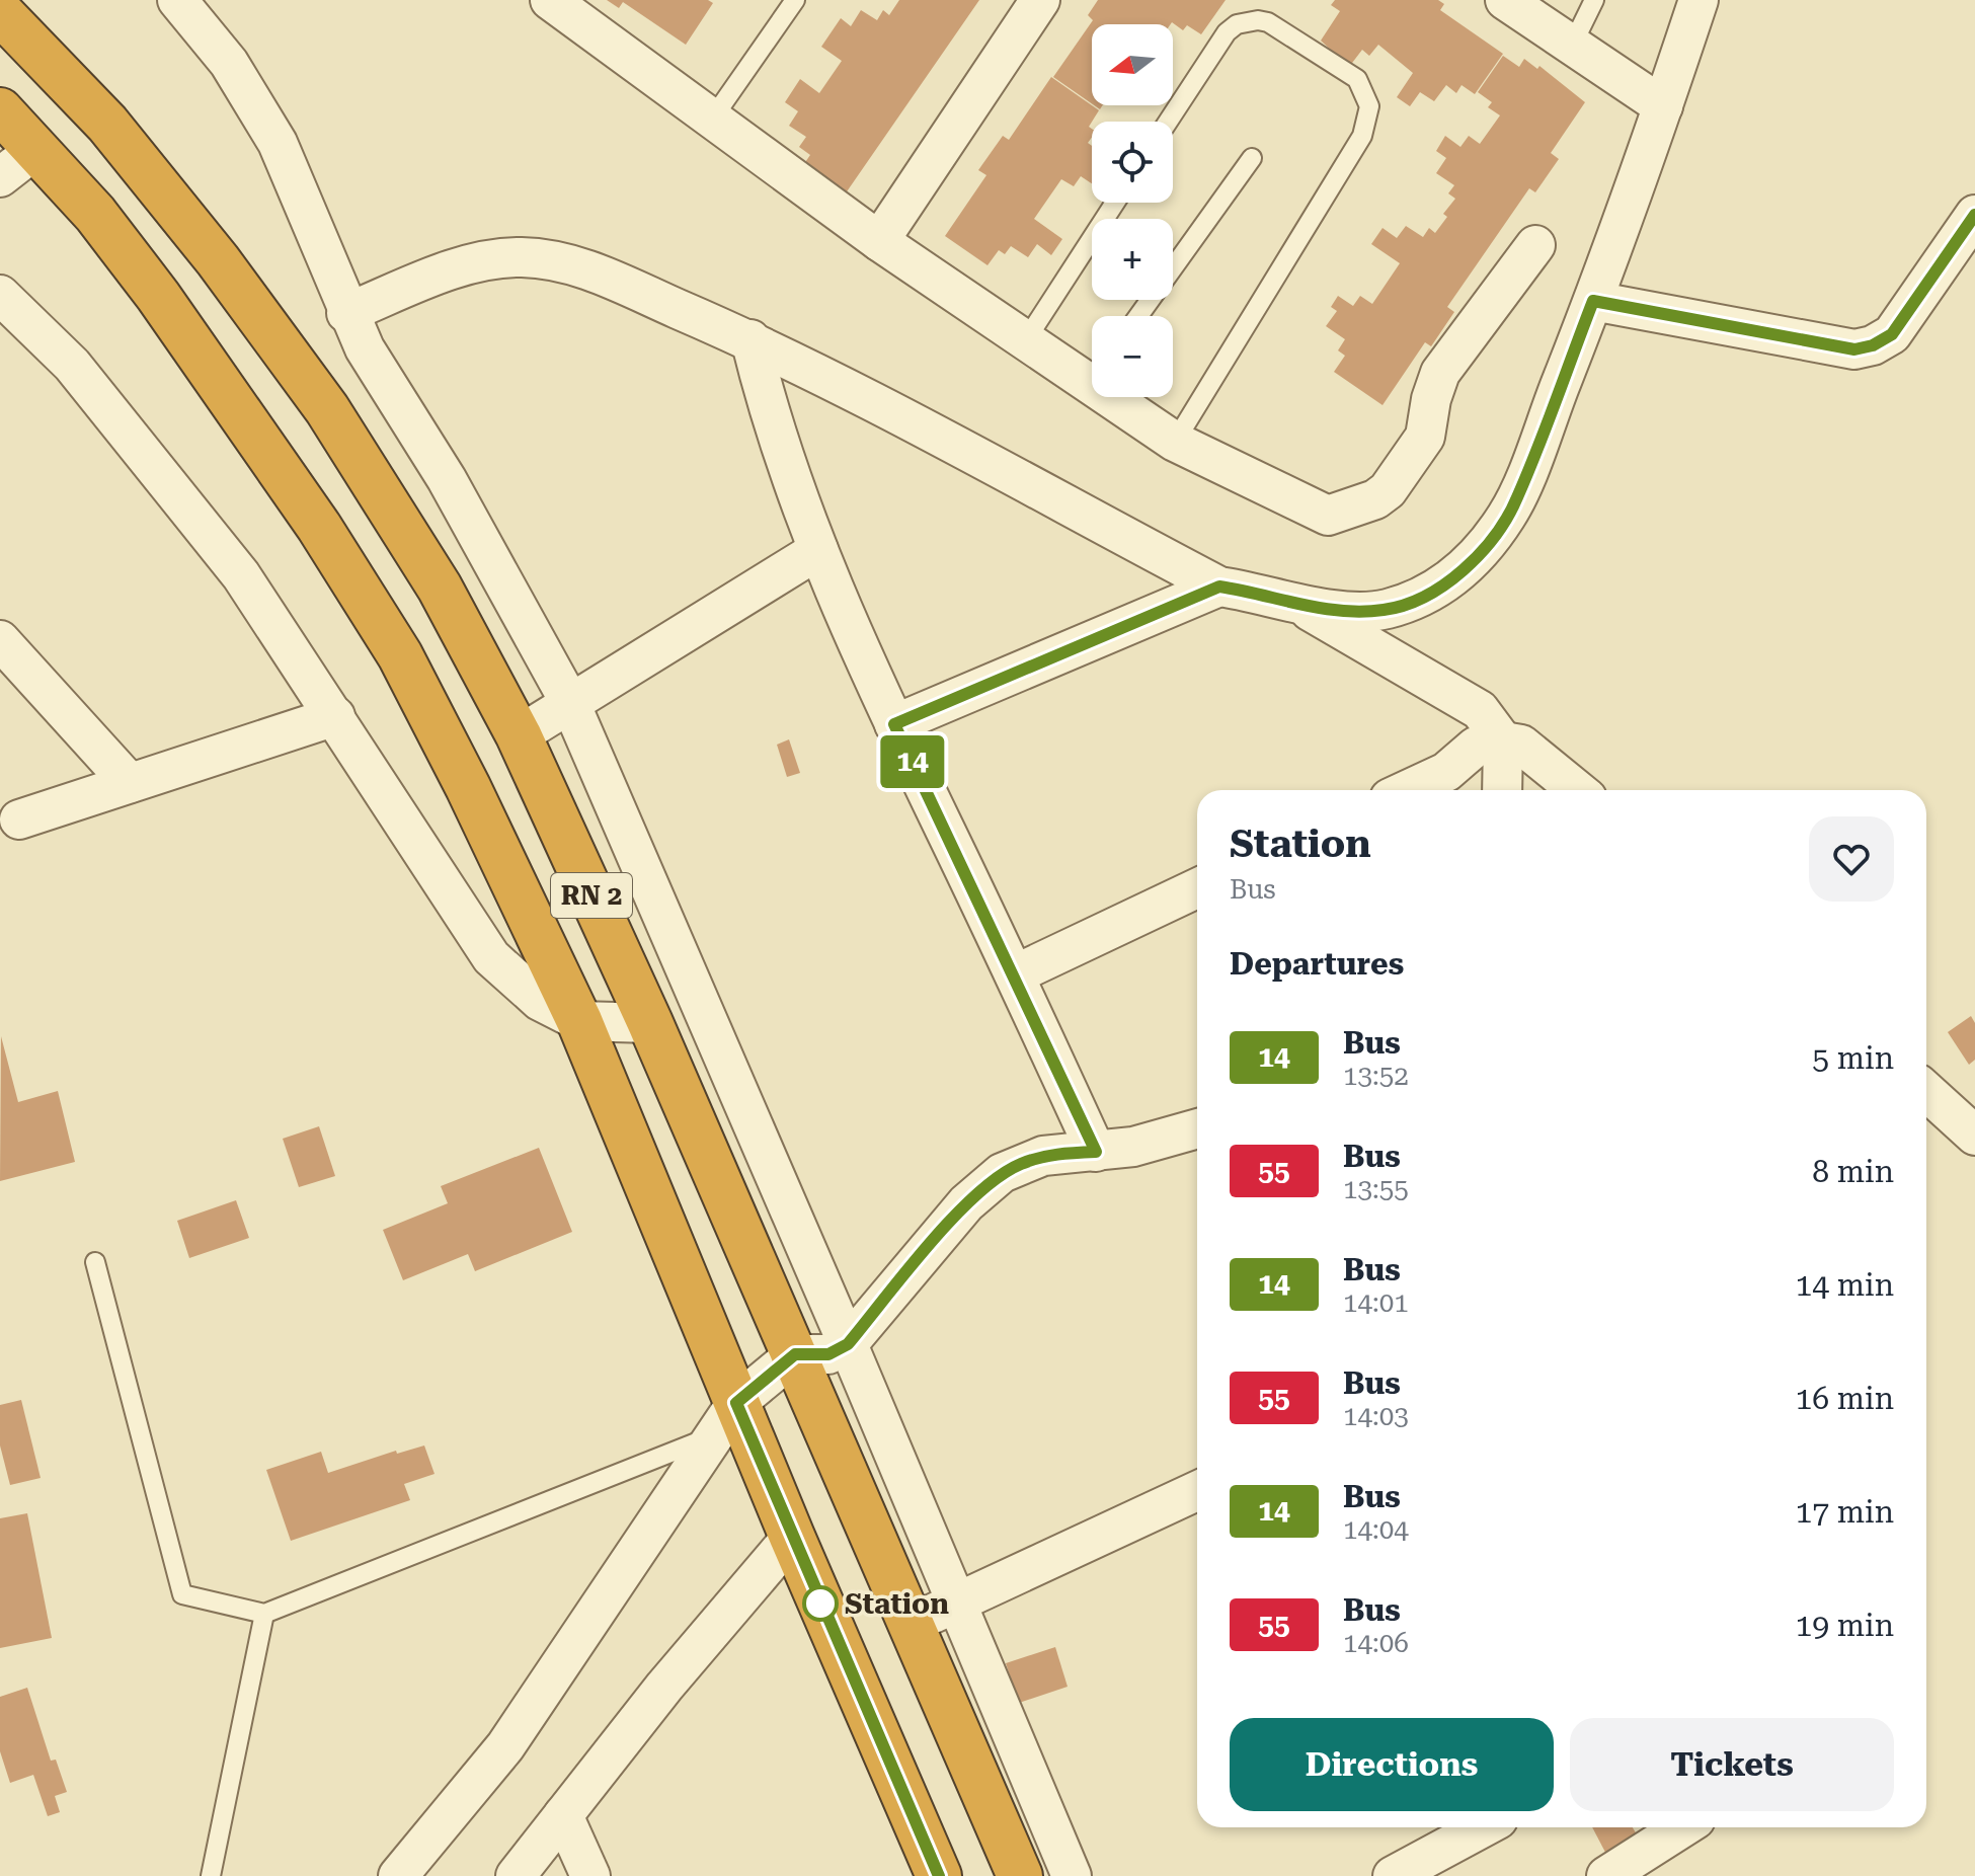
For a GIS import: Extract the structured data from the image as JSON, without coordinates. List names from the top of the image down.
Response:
{
  "streets": {
    "highway": ["RN 2"]
  },
  "places": ["Station"],
  "lines": ["bus line 14"],
  "north": "left",
  "page": {
    "on_map": "14",
    "map_buttons": ["+", "−"],
    "heading": [
      ["Station", "Bus"],
      "Departures"
    ],
    "list": [
      {
        "mark": "14",
        "name": "Bus",
        "note": "13:52",
        "value": "5 min"
      },
      {
        "mark": "55",
        "name": "Bus",
        "note": "13:55",
        "value": "8 min"
      },
      {
        "mark": "14",
        "name": "Bus",
        "note": "14:01",
        "value": "14 min"
      },
      {
        "mark": "55",
        "name": "Bus",
        "note": "14:03",
        "value": "16 min"
      },
      {
        "mark": "14",
        "name": "Bus",
        "note": "14:04",
        "value": "17 min"
      },
      {
        "mark": "55",
        "name": "Bus",
        "note": "14:06",
        "value": "19 min"
      }
    ],
    "buttons": ["Directions", "Tickets"]
  }
}
